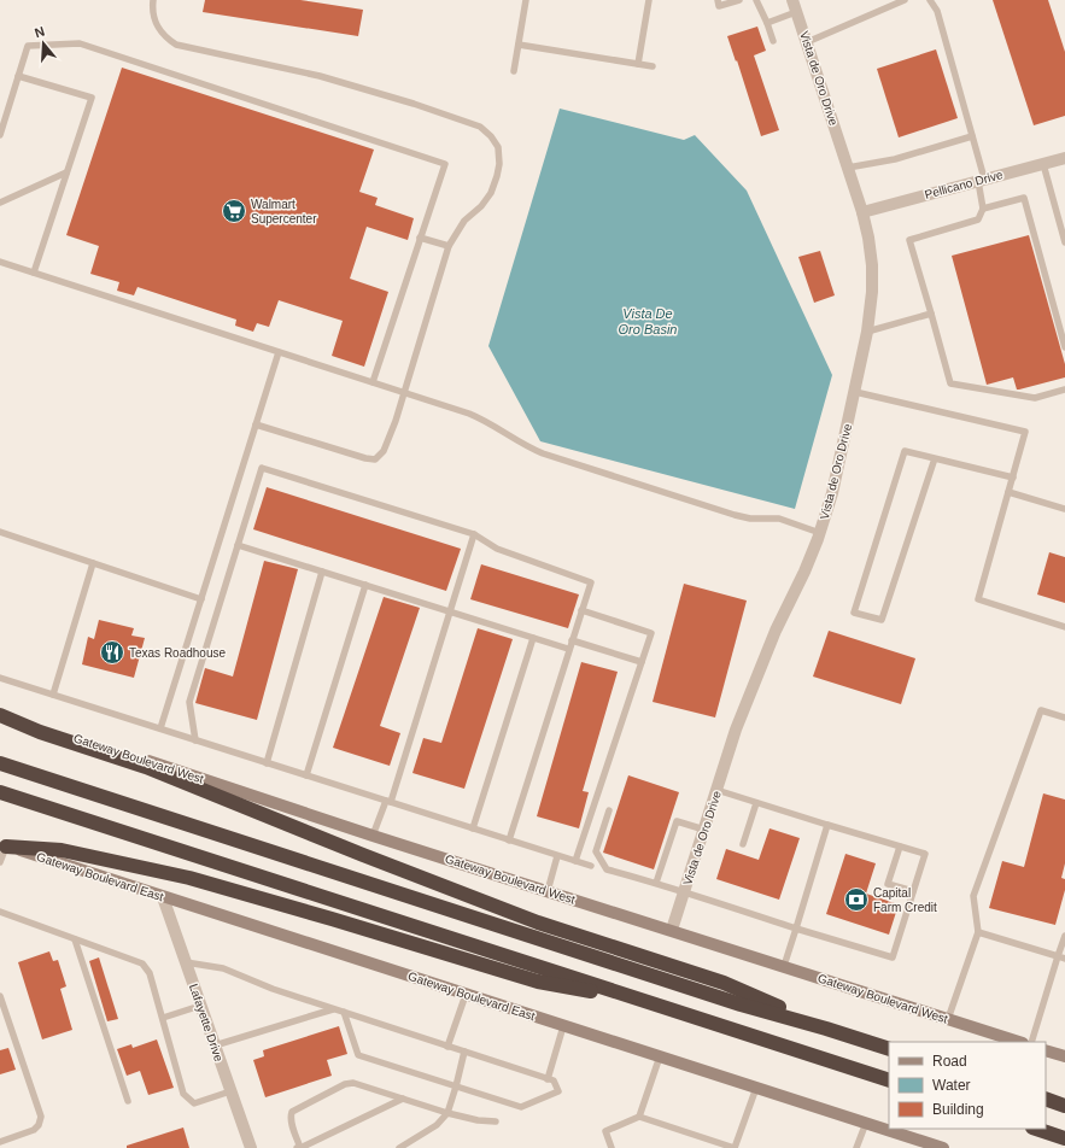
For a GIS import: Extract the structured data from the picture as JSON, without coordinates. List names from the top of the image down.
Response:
{
  "streets": {
    "main road": ["Gateway Boulevard West", "Gateway Boulevard East"],
    "street": ["Vista de Oro Drive", "Pellicano Drive", "Lafayette Drive"]
  },
  "crossings": [
    ["Vista de Oro Drive", "Pellicano Drive"],
    ["Vista de Oro Drive", "Gateway Boulevard West"],
    ["Gateway Boulevard East", "Lafayette Drive"]
  ],
  "water": ["Vista De Oro Basin"],
  "places": {
    "supermarket": ["Walmart Supercenter"],
    "restaurant": ["Texas Roadhouse"],
    "bank": ["Capital Farm Credit"]
  },
  "legend": ["Road", "Water", "Building"],
  "north": "top"
}
